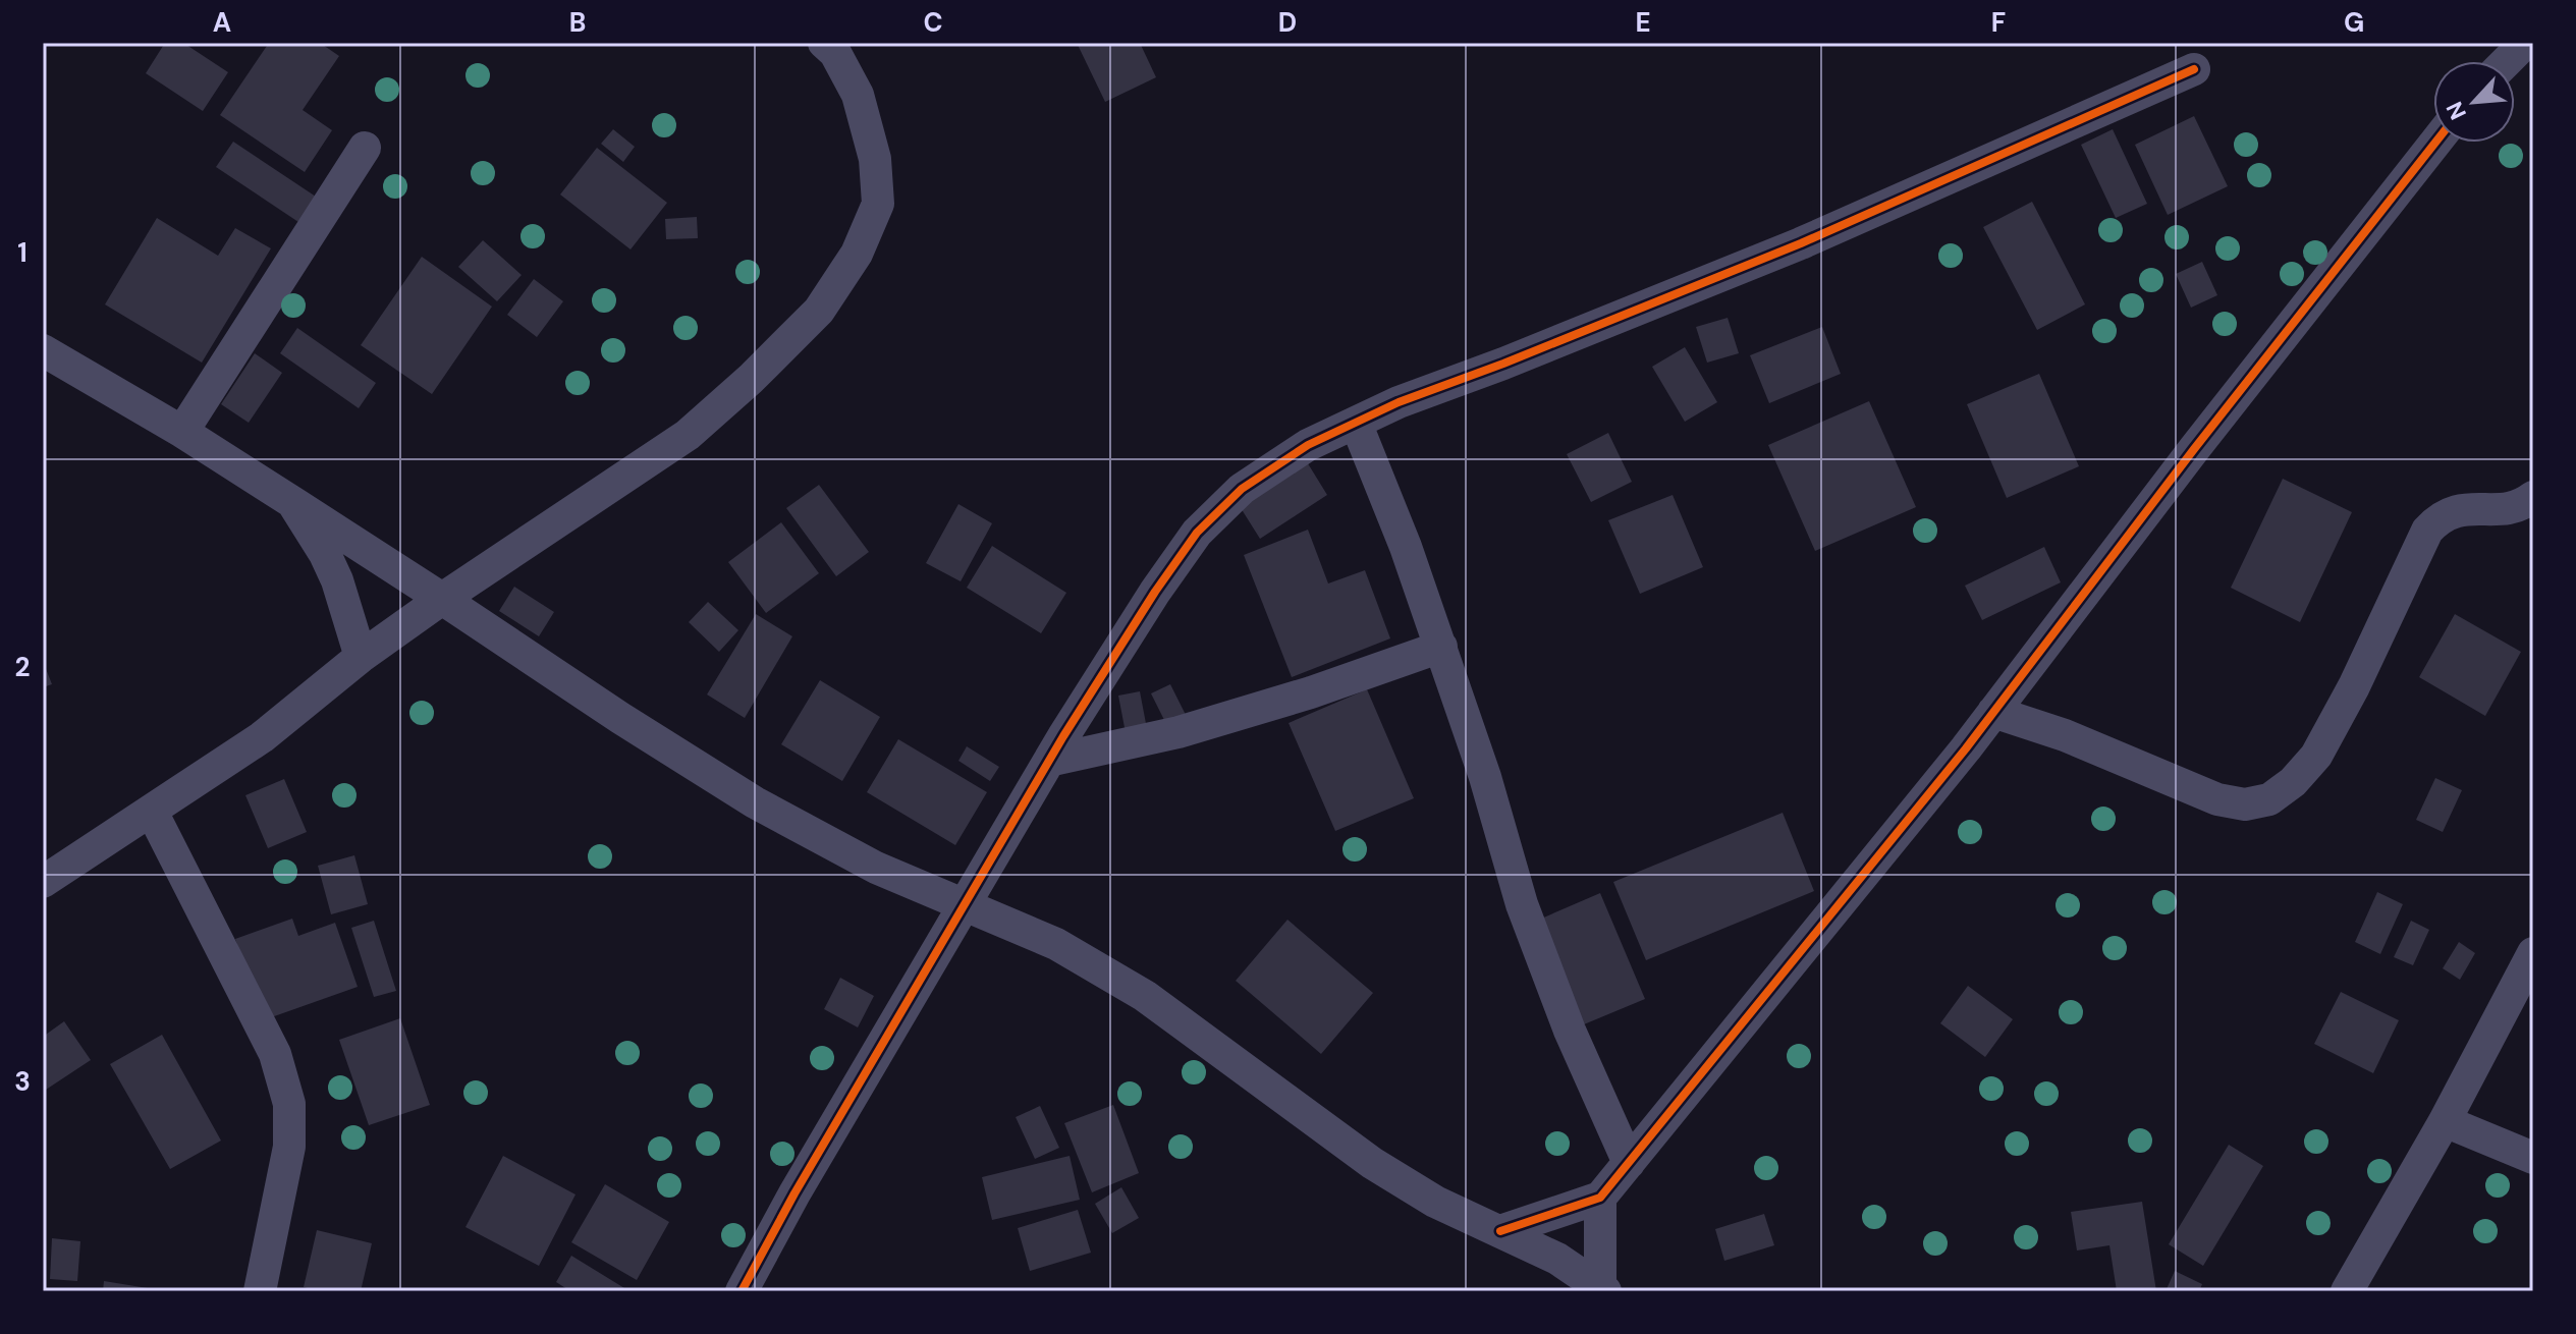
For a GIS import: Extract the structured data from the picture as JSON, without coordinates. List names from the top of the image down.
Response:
{
  "north": "bottom left",
  "grid": {
    "columns": [
      "A",
      "B",
      "C",
      "D",
      "E",
      "F",
      "G"
    ],
    "rows": ["1", "2", "3"]
  }
}
